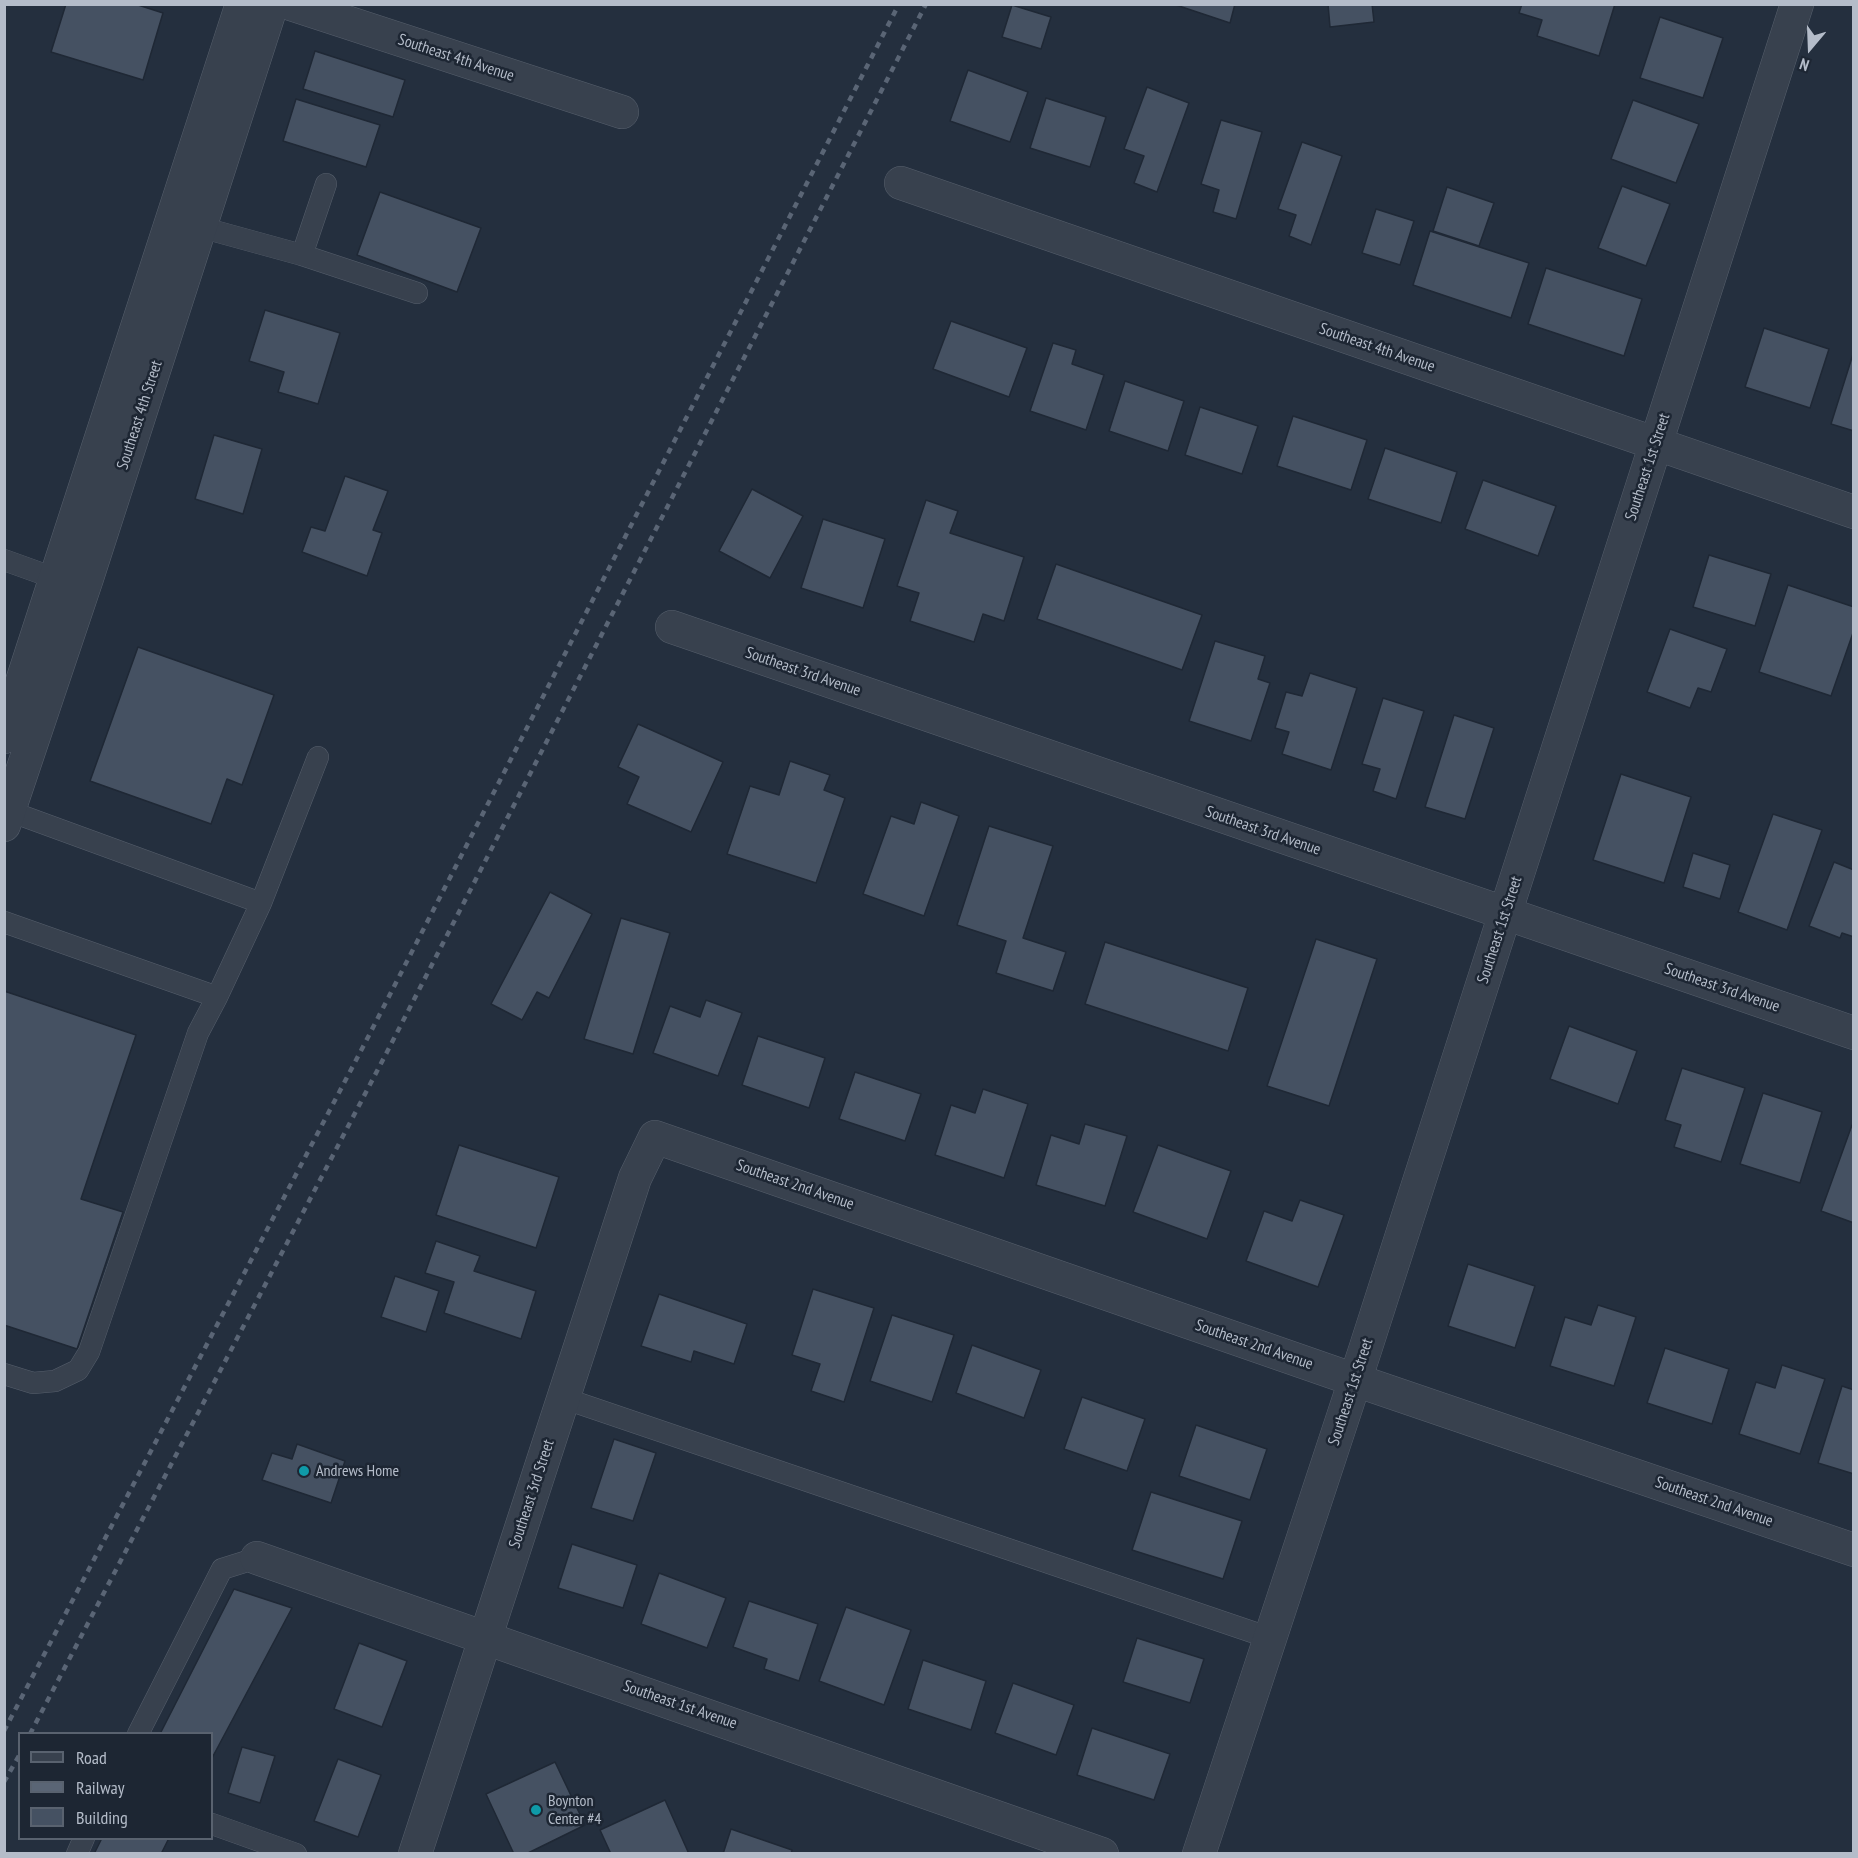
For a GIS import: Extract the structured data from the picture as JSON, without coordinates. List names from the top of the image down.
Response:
{
  "streets": {
    "street": [
      "Southeast 4th Avenue",
      "Southeast 4th Street",
      "Southeast 1st Street",
      "Southeast 3rd Avenue",
      "Southeast 2nd Avenue",
      "Southeast 3rd Street",
      "Southeast 1st Avenue"
    ]
  },
  "crossings": [
    ["Southeast 4th Avenue", "Southeast 1st Street"],
    ["Southeast 1st Street", "Southeast 3rd Avenue"],
    ["Southeast 1st Street", "Southeast 2nd Avenue"],
    ["Southeast 2nd Avenue", "Southeast 3rd Street"],
    ["Southeast 3rd Street", "Southeast 1st Avenue"]
  ],
  "places": ["Andrews Home", "Boynton Center #4"],
  "legend": ["Road", "Railway", "Building"],
  "north": "bottom"
}
